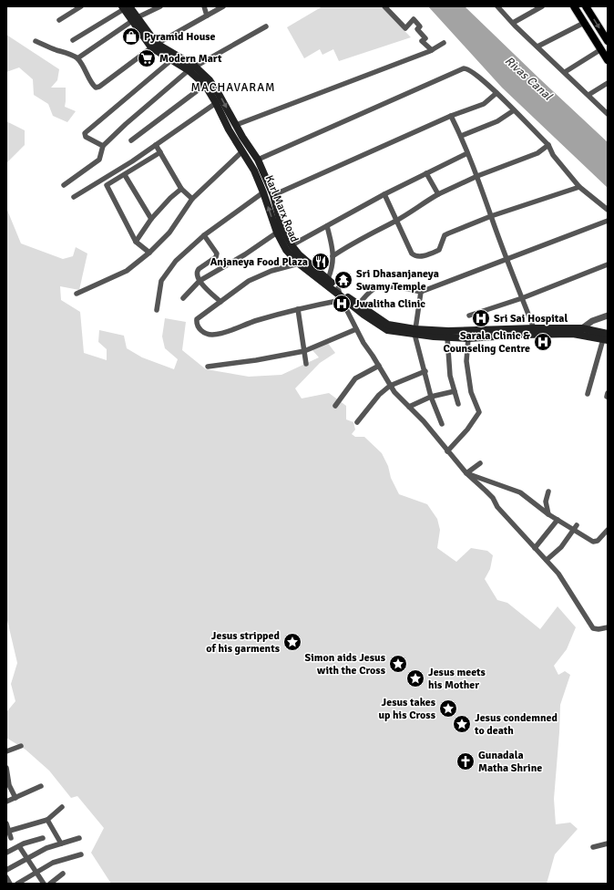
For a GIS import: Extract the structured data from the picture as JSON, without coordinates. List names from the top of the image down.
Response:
{
  "streets": {
    "main road": ["Karl Marx Road"]
  },
  "districts": ["MACHAVARAM"],
  "water": ["Rivas Canal"],
  "places": {
    "shop": ["Pyramid House"],
    "supermarket": ["Modern Mart"],
    "restaurant": ["Anjaneya Food Plaza"],
    "temple": ["Sri Dhasanjaneya Swamy Temple"],
    "hospital": ["Jwalitha Clinic", "Sri Sai Hospital", "Sarala Clinic & Counseling Centre"],
    "place": [
      "Jesus stripped of his garments",
      "Simon aids Jesus with the Cross",
      "Jesus meets his Mother",
      "Jesus takes up his Cross",
      "Jesus condemned to death"
    ],
    "church": ["Gunadala Matha Shrine"]
  }
}
